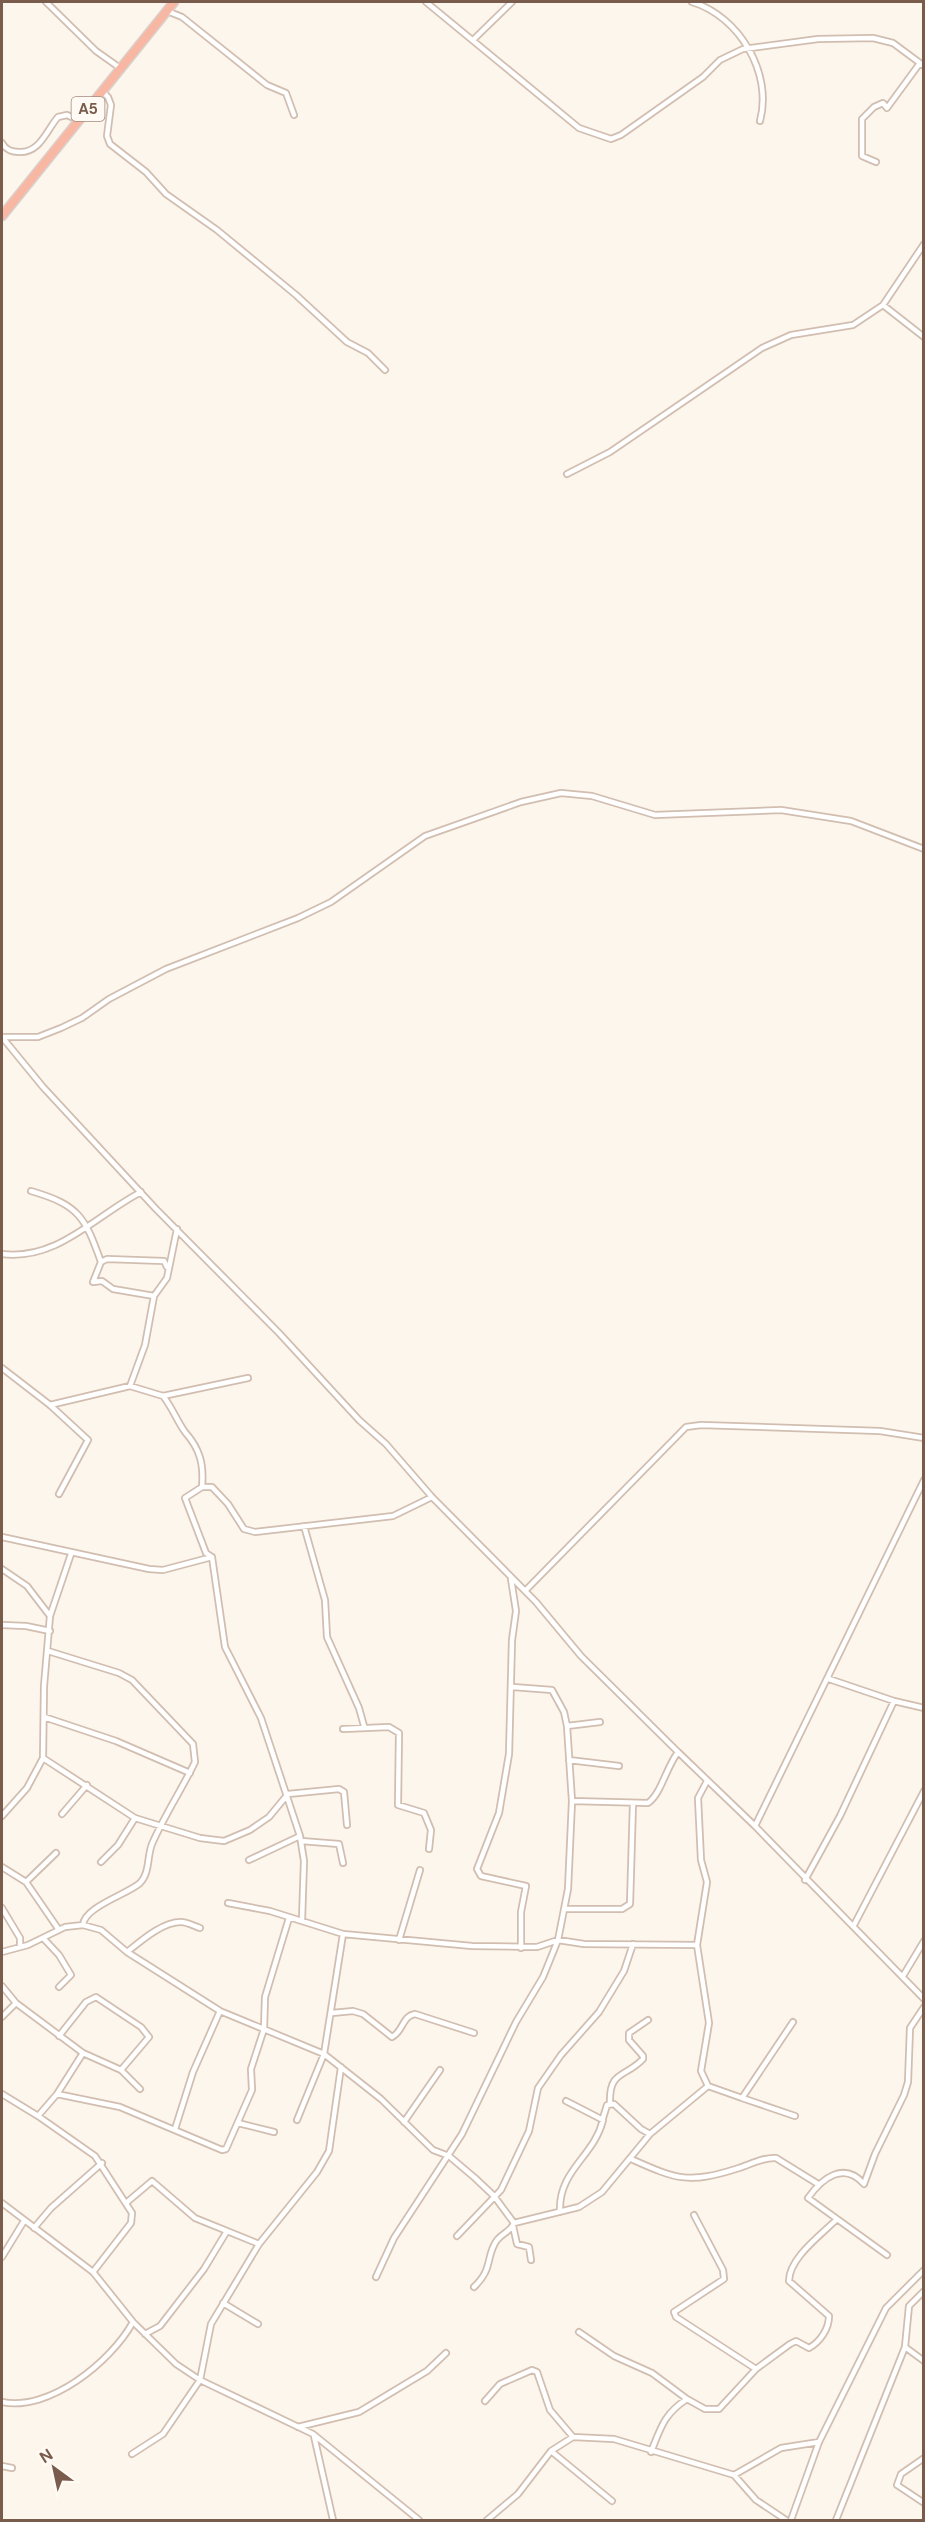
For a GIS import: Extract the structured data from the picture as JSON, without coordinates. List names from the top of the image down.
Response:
{
  "streets": {
    "highway": ["A5"]
  },
  "north": "top left"
}
